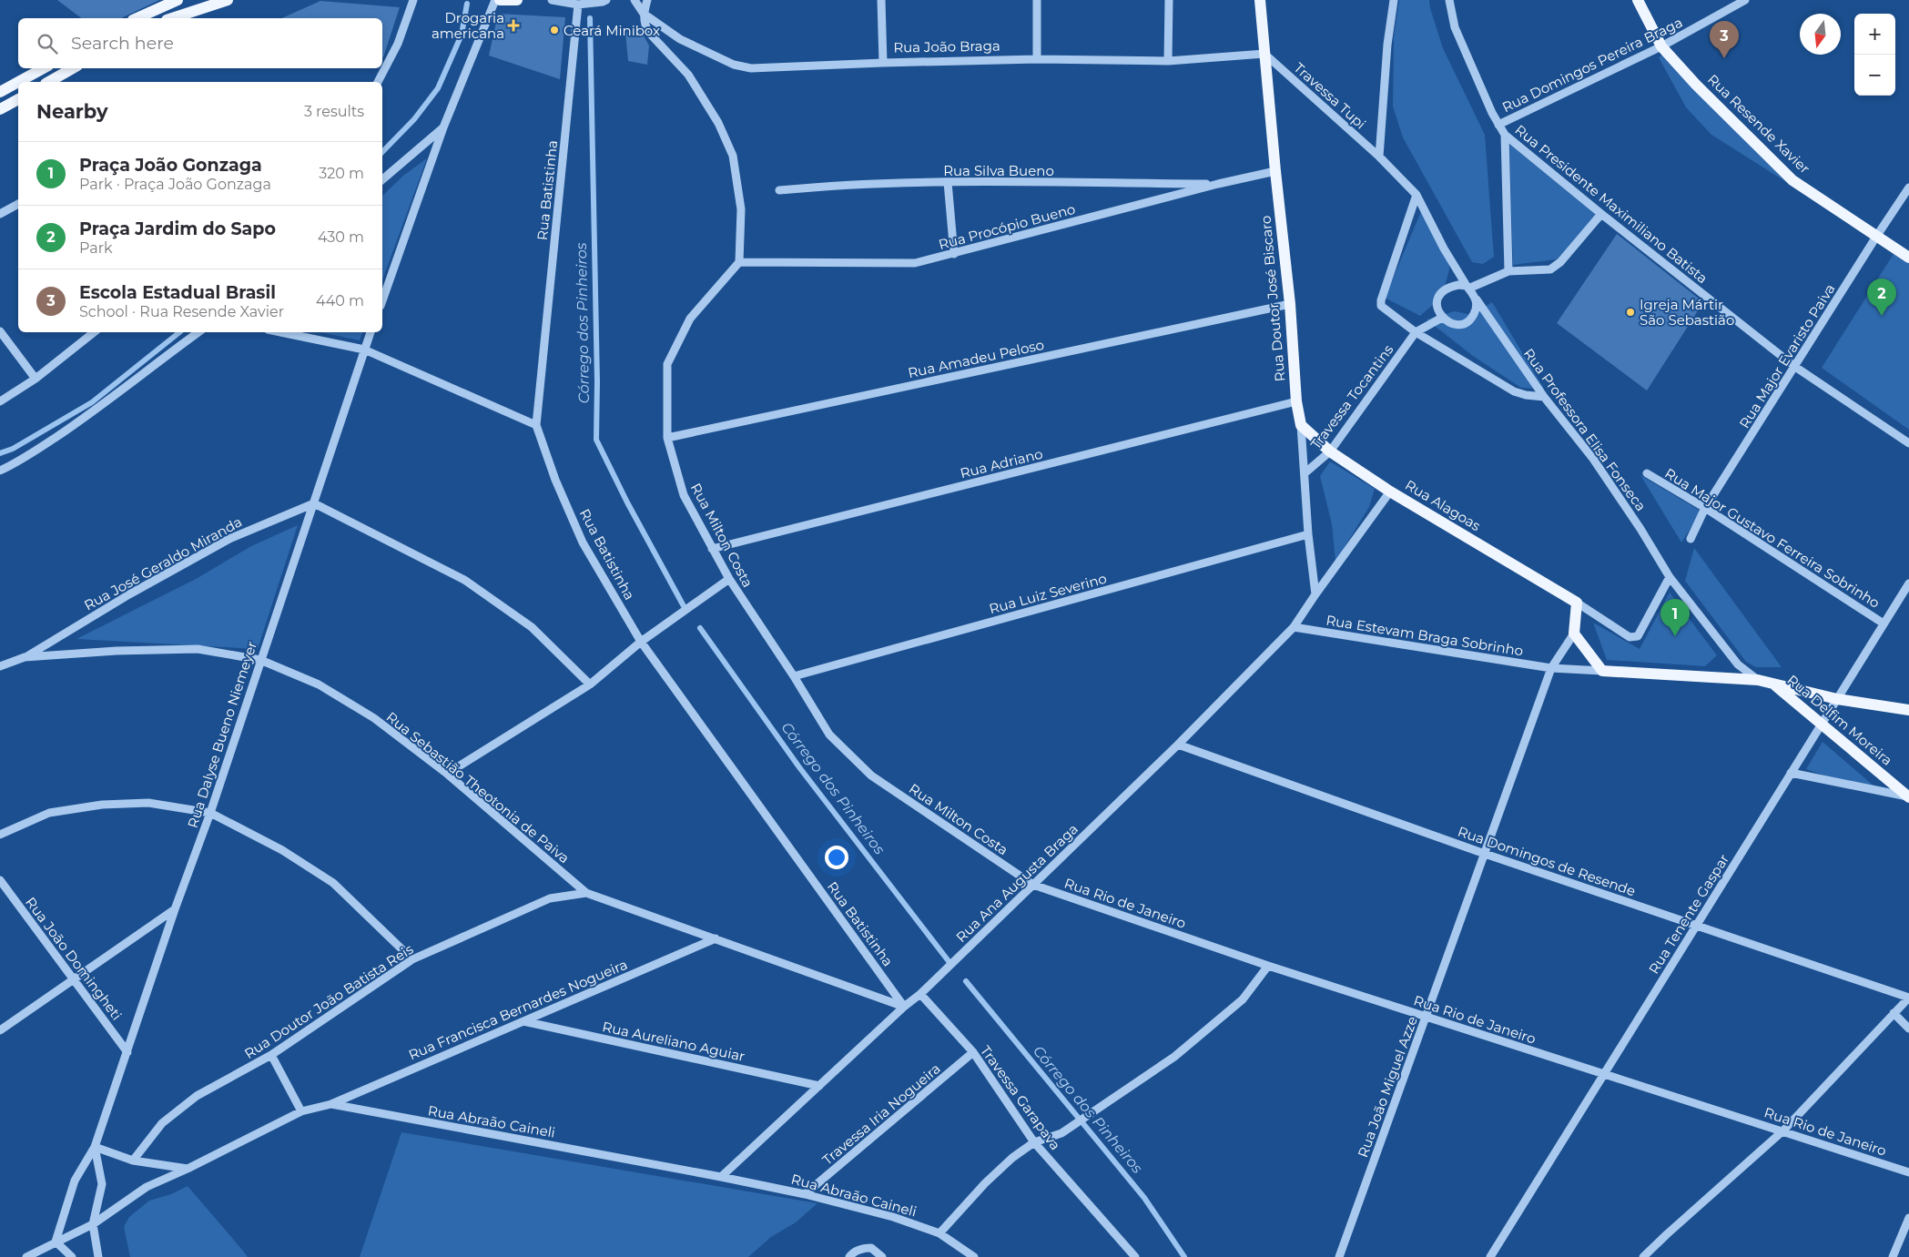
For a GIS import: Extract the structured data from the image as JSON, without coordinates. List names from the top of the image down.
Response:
{
  "streets": {
    "main road": [
      "Rua Resende Xavier",
      "Rua Doutor José Biscaro",
      "Rua Alagoas",
      "Rua Delfim Moreira"
    ],
    "street": [
      "Rua João Braga",
      "Rua Domingos Pereira Braga",
      "Travessa Tupi",
      "Rua Silva Bueno",
      "Rua Batistinha",
      "Rua Presidente Maximiliano Batista",
      "Rua Procópio Bueno",
      "Rua Major Evaristo Paiva",
      "Rua Amadeu Peloso",
      "Travessa Tocantins",
      "Rua Professora Elisa Fonseca",
      "Rua Adriano",
      "Rua Milton Costa",
      "Rua Major Gustavo Ferreira Sobrinho",
      "Rua José Geraldo Miranda",
      "Rua Luiz Severino",
      "Rua Estevam Braga Sobrinho",
      "Rua Dalyse Bueno Niemeyer",
      "Rua Sebastião Theotonia de Paiva",
      "Rua Domingos de Resende",
      "Rua Ana Augusta Braga",
      "Rua Rio de Janeiro",
      "Rua Tenente Gaspar",
      "Rua João Domingheti",
      "Rua Doutor João Batista Reis",
      "Rua Francisca Bernardes Nogueira",
      "Rua Aureliano Aguiar",
      "Rua João Miguel Azze",
      "Travessa Garapava",
      "Travessa Iria Nogueira",
      "Rua Abraão Caineli"
    ]
  },
  "crossings": [
    ["Rua João Braga", "Travessa Tupi"],
    ["Rua João Braga", "Rua Doutor José Biscaro"],
    ["Rua Domingos Pereira Braga", "Rua Resende Xavier"],
    ["Rua Domingos Pereira Braga", "Rua Presidente Maximiliano Batista"],
    ["Travessa Tupi", "Rua Doutor José Biscaro"],
    ["Rua Resende Xavier", "Rua Major Evaristo Paiva"],
    ["Rua Silva Bueno", "Rua Procópio Bueno"],
    ["Rua Batistinha", "Rua Sebastião Theotonia de Paiva"],
    ["Rua Batistinha", "Rua Ana Augusta Braga"],
    ["Rua Presidente Maximiliano Batista", "Rua Major Evaristo Paiva"],
    ["Rua Procópio Bueno", "Rua Doutor José Biscaro"],
    ["Rua Procópio Bueno", "Rua Milton Costa"],
    ["Rua Doutor José Biscaro", "Rua Amadeu Peloso"],
    ["Rua Doutor José Biscaro", "Travessa Tocantins"],
    ["Rua Doutor José Biscaro", "Rua Adriano"],
    ["Rua Doutor José Biscaro", "Rua Alagoas"],
    ["Rua Doutor José Biscaro", "Rua Luiz Severino"],
    ["Rua Doutor José Biscaro", "Rua Ana Augusta Braga"],
    ["Rua Major Evaristo Paiva", "Rua Major Gustavo Ferreira Sobrinho"],
    ["Rua Amadeu Peloso", "Rua Milton Costa"],
    ["Travessa Tocantins", "Rua Alagoas"],
    ["Rua Professora Elisa Fonseca", "Rua Alagoas"],
    ["Rua Adriano", "Rua Milton Costa"],
    ["Rua Alagoas", "Rua Ana Augusta Braga"],
    ["Rua Milton Costa", "Rua Luiz Severino"],
    ["Rua Milton Costa", "Rua Ana Augusta Braga"],
    ["Rua Milton Costa", "Rua Rio de Janeiro"],
    ["Rua Major Gustavo Ferreira Sobrinho", "Rua Tenente Gaspar"],
    ["Rua José Geraldo Miranda", "Rua Dalyse Bueno Niemeyer"],
    ["Rua José Geraldo Miranda", "Rua Sebastião Theotonia de Paiva"],
    ["Rua Estevam Braga Sobrinho", "Rua Ana Augusta Braga"],
    ["Rua Estevam Braga Sobrinho", "Rua João Miguel Azze"],
    ["Rua Delfim Moreira", "Rua Tenente Gaspar"],
    ["Rua Dalyse Bueno Niemeyer", "Rua Sebastião Theotonia de Paiva"],
    ["Rua Dalyse Bueno Niemeyer", "Rua João Domingheti"],
    ["Rua Dalyse Bueno Niemeyer", "Rua Abraão Caineli"],
    ["Rua Sebastião Theotonia de Paiva", "Rua Ana Augusta Braga"],
    ["Rua Sebastião Theotonia de Paiva", "Rua Doutor João Batista Reis"],
    ["Rua Sebastião Theotonia de Paiva", "Rua Francisca Bernardes Nogueira"],
    ["Rua Domingos de Resende", "Rua Ana Augusta Braga"],
    ["Rua Domingos de Resende", "Rua Tenente Gaspar"],
    ["Rua Domingos de Resende", "Rua João Miguel Azze"],
    ["Rua Ana Augusta Braga", "Rua Rio de Janeiro"],
    ["Rua Ana Augusta Braga", "Rua Aureliano Aguiar"],
    ["Rua Ana Augusta Braga", "Travessa Garapava"],
    ["Rua Ana Augusta Braga", "Rua Abraão Caineli"],
    ["Rua Rio de Janeiro", "Rua Tenente Gaspar"],
    ["Rua Rio de Janeiro", "Rua João Miguel Azze"],
    ["Rua Francisca Bernardes Nogueira", "Rua Aureliano Aguiar"],
    ["Rua Francisca Bernardes Nogueira", "Rua Abraão Caineli"],
    ["Travessa Garapava", "Travessa Iria Nogueira"],
    ["Travessa Iria Nogueira", "Rua Abraão Caineli"]
  ],
  "water": ["Córrego dos Pinheiros"],
  "places": {
    "health": ["Drogaria americana"],
    "other": ["Ceará Minibox", "Igreja Mártir São Sebastião"]
  },
  "north": "bottom",
  "page": {
    "map_buttons": ["+", "−"],
    "search": "Search here",
    "pins": ["3", "2", "1"],
    "heading": ["Nearby", "3 results"],
    "list": [
      {
        "mark": "1",
        "name": "Praça João Gonzaga",
        "note": "Park · Praça João Gonzaga",
        "value": "320 m"
      },
      {
        "mark": "2",
        "name": "Praça Jardim do Sapo",
        "note": "Park",
        "value": "430 m"
      },
      {
        "mark": "3",
        "name": "Escola Estadual Brasil",
        "note": "School · Rua Resende Xavier",
        "value": "440 m"
      }
    ]
  }
}
